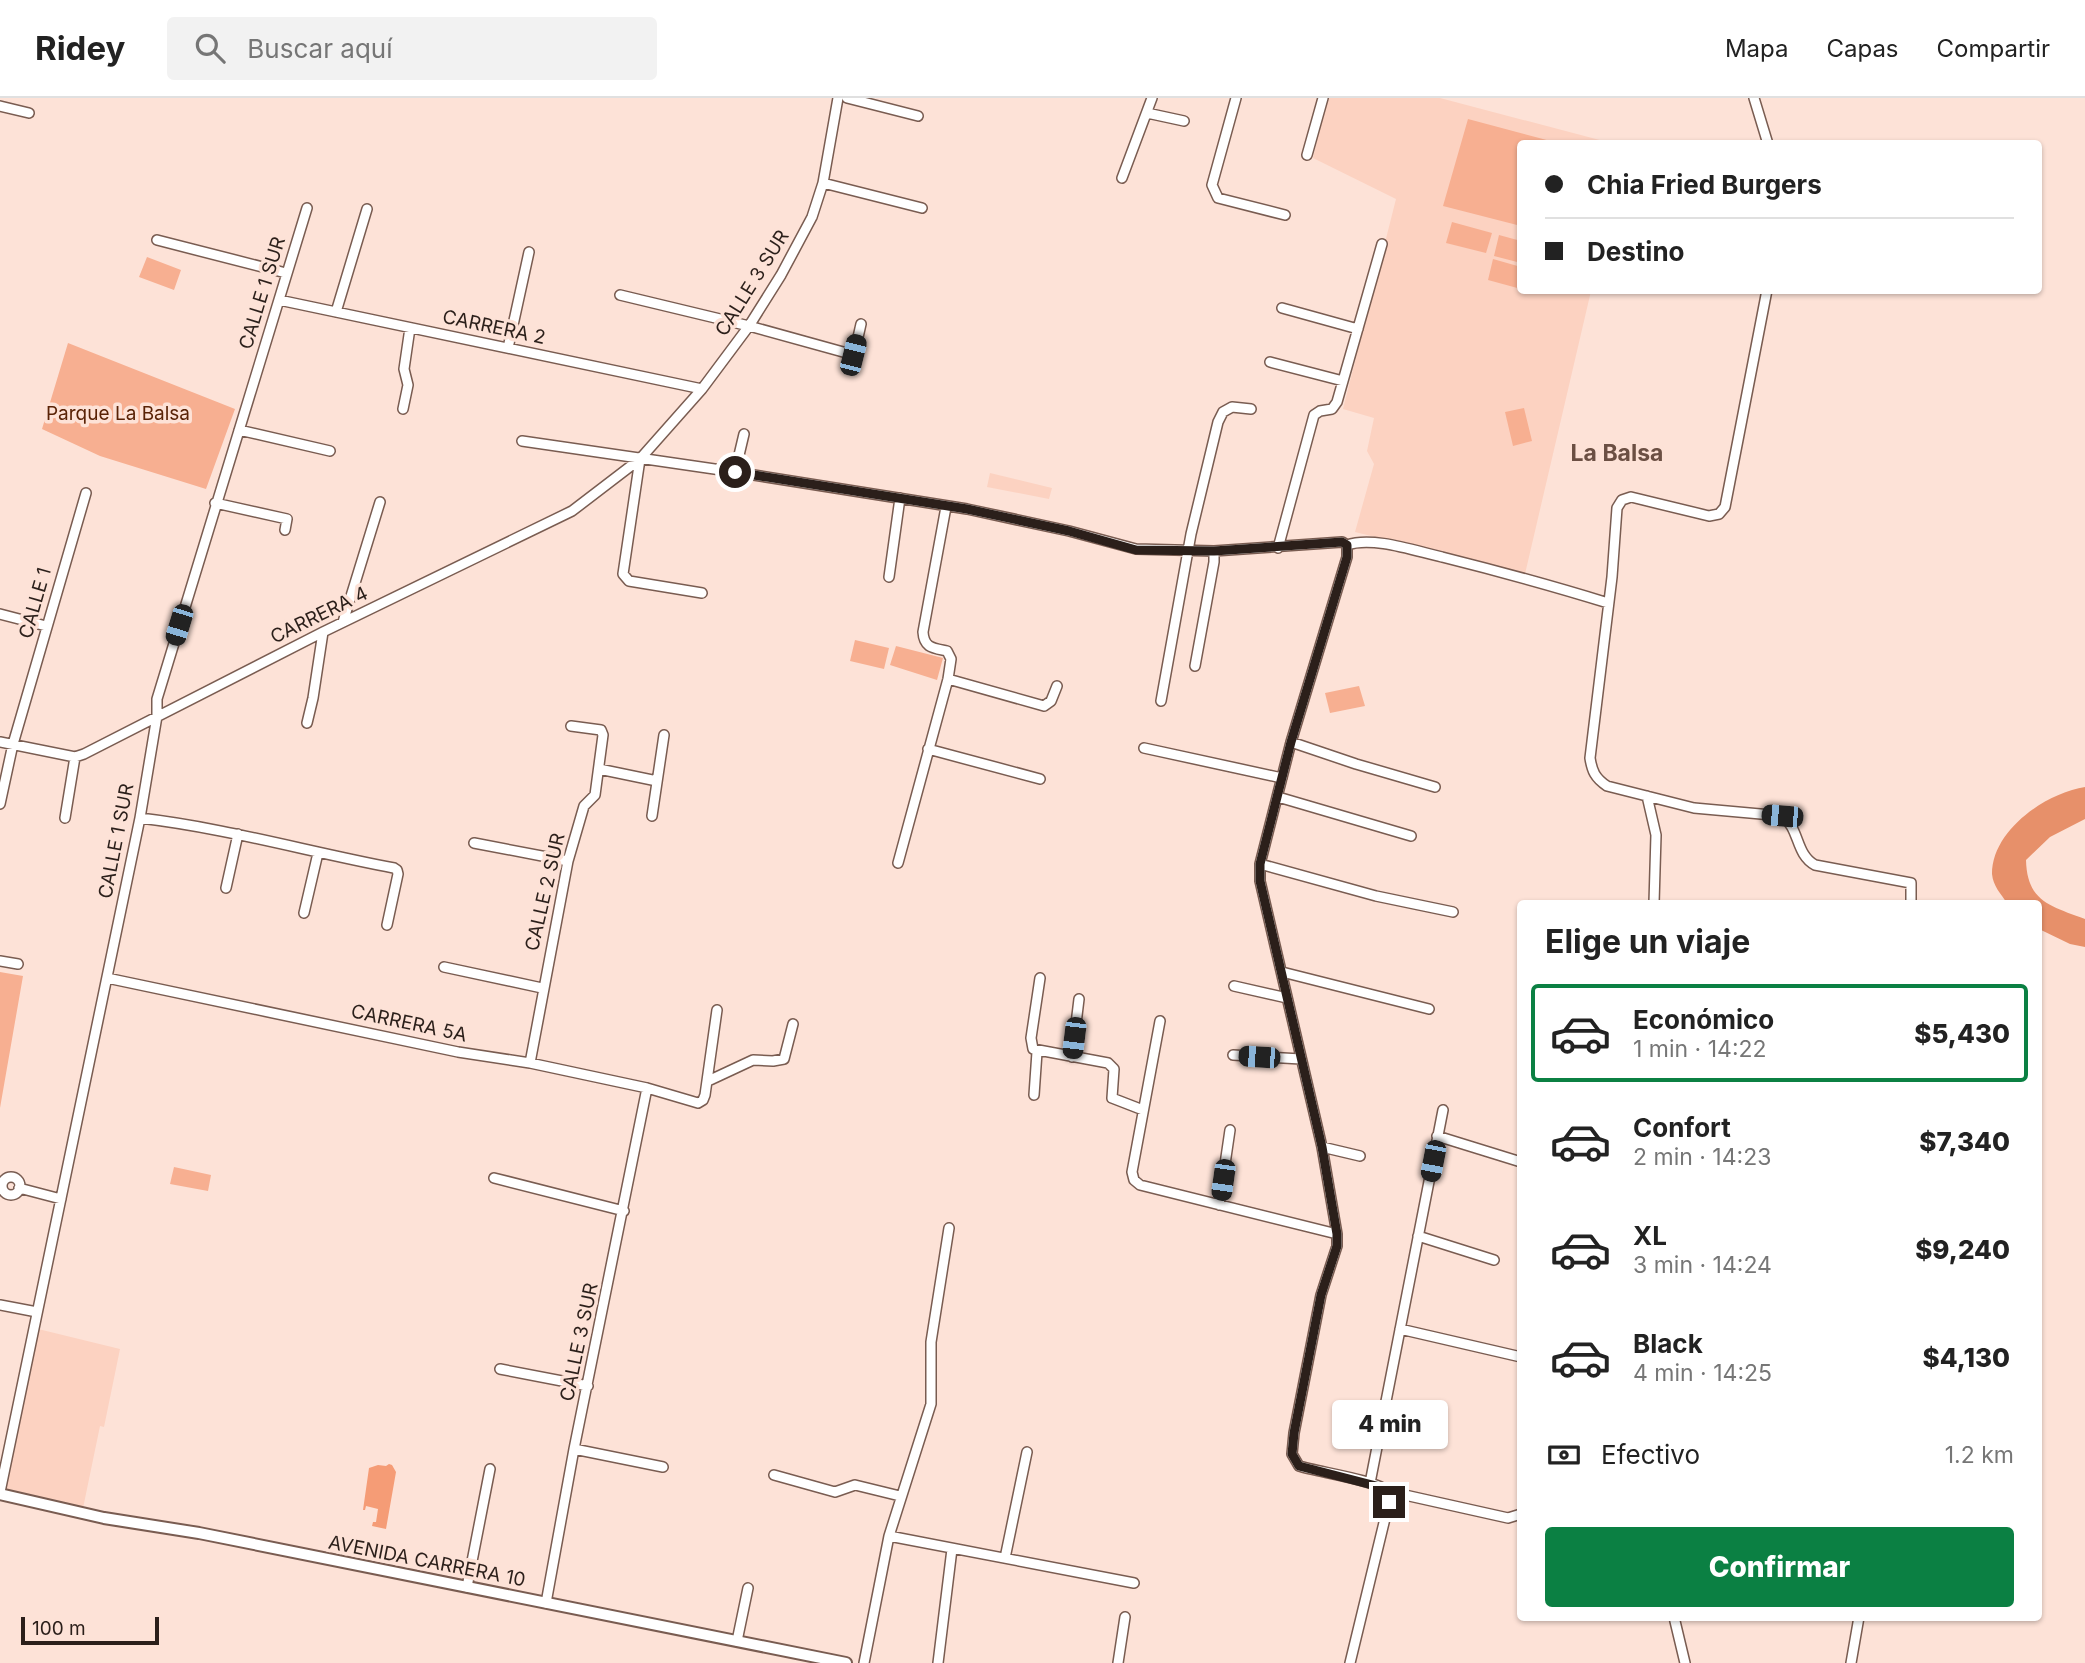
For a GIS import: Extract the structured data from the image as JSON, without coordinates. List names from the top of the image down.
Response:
{
  "streets": {
    "street": [
      "CALLE 3 SUR",
      "CALLE 1 SUR",
      "CARRERA 2",
      "CALLE 1",
      "CARRERA 4",
      "CALLE 2 SUR",
      "CARRERA 5A",
      "AVENIDA CARRERA 10"
    ]
  },
  "crossings": [
    ["CALLE 3 SUR", "CARRERA 2"],
    ["CALLE 3 SUR", "CARRERA 4"],
    ["CALLE 3 SUR", "CARRERA 5A"],
    ["CALLE 3 SUR", "AVENIDA CARRERA 10"],
    ["CALLE 1 SUR", "CARRERA 2"],
    ["CALLE 1 SUR", "CARRERA 4"],
    ["CALLE 1 SUR", "CARRERA 5A"],
    ["CALLE 1 SUR", "AVENIDA CARRERA 10"],
    ["CALLE 2 SUR", "CARRERA 5A"]
  ],
  "districts": ["La Balsa"],
  "parks": ["Parque La Balsa"],
  "scale_bar": "100 m",
  "page": {
    "header": "Ridey",
    "search": "Buscar aquí",
    "nav": ["Mapa", "Capas", "Compartir"],
    "banner": ["Chia Fried Burgers", "Destino"],
    "heading": "Elige un viaje",
    "list": [
      {
        "name": "Económico",
        "note": "1 min · 14:22",
        "value": "$5,430"
      },
      {
        "name": "Confort",
        "note": "2 min · 14:23",
        "value": "$7,340"
      },
      {
        "name": "XL",
        "note": "3 min · 14:24",
        "value": "$9,240"
      },
      {
        "name": "Black",
        "note": "4 min · 14:25",
        "value": "$4,130"
      }
    ],
    "bubble": "4 min",
    "pay": ["Efectivo", "1.2 km"],
    "buttons": "Confirmar",
    "scale": "100 m"
  }
}
